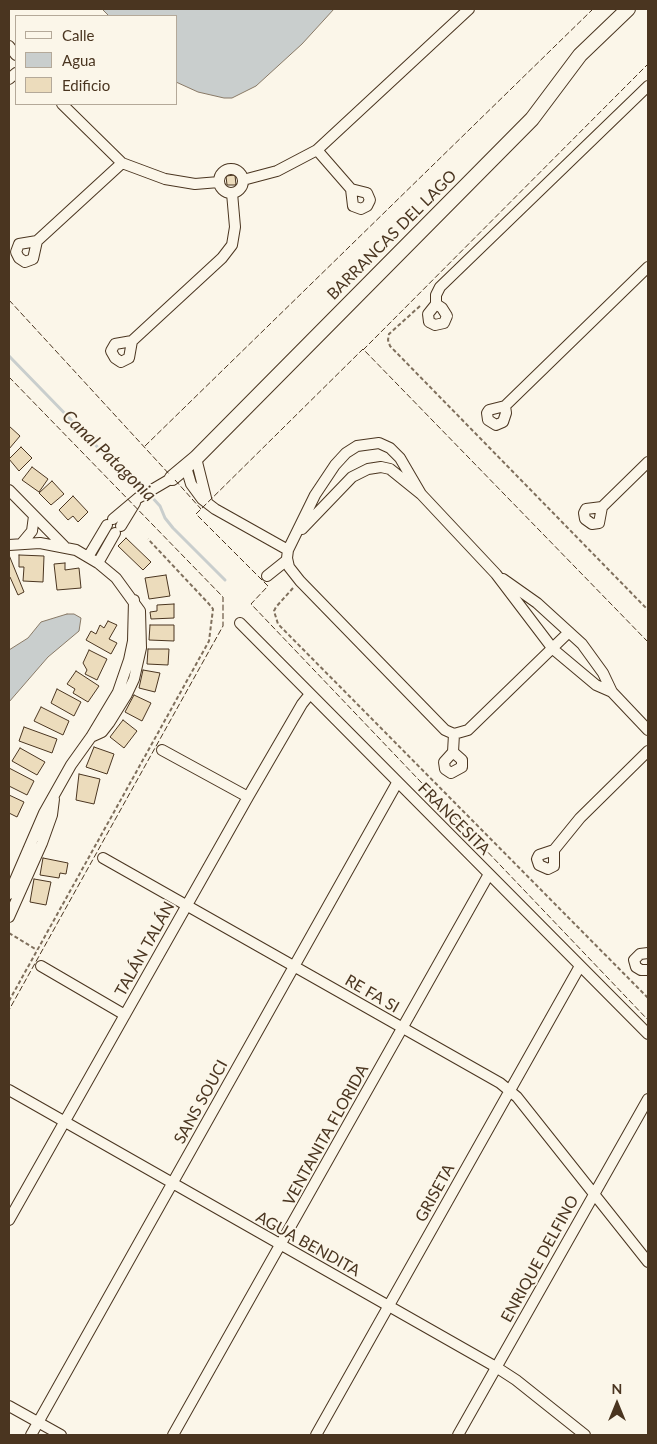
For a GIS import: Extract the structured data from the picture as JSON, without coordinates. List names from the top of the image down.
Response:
{
  "streets": {
    "street": [
      "BARRANCAS DEL LAGO",
      "FRANCESITA",
      "TALÁN TALÁN",
      "RE FA SI",
      "SANS SOUCI",
      "VENTANITA FLORIDA",
      "GRISETA",
      "AGUA BENDITA",
      "ENRIQUE DELFINO"
    ]
  },
  "crossings": [
    ["FRANCESITA", "TALÁN TALÁN"],
    ["FRANCESITA", "SANS SOUCI"],
    ["FRANCESITA", "VENTANITA FLORIDA"],
    ["FRANCESITA", "GRISETA"],
    ["TALÁN TALÁN", "RE FA SI"],
    ["TALÁN TALÁN", "AGUA BENDITA"],
    ["RE FA SI", "SANS SOUCI"],
    ["RE FA SI", "VENTANITA FLORIDA"],
    ["RE FA SI", "GRISETA"],
    ["RE FA SI", "ENRIQUE DELFINO"],
    ["SANS SOUCI", "AGUA BENDITA"],
    ["VENTANITA FLORIDA", "AGUA BENDITA"],
    ["GRISETA", "AGUA BENDITA"],
    ["AGUA BENDITA", "ENRIQUE DELFINO"]
  ],
  "water": ["Canal Patagonia"],
  "legend": ["Calle", "Agua", "Edificio"],
  "north": "top"
}
